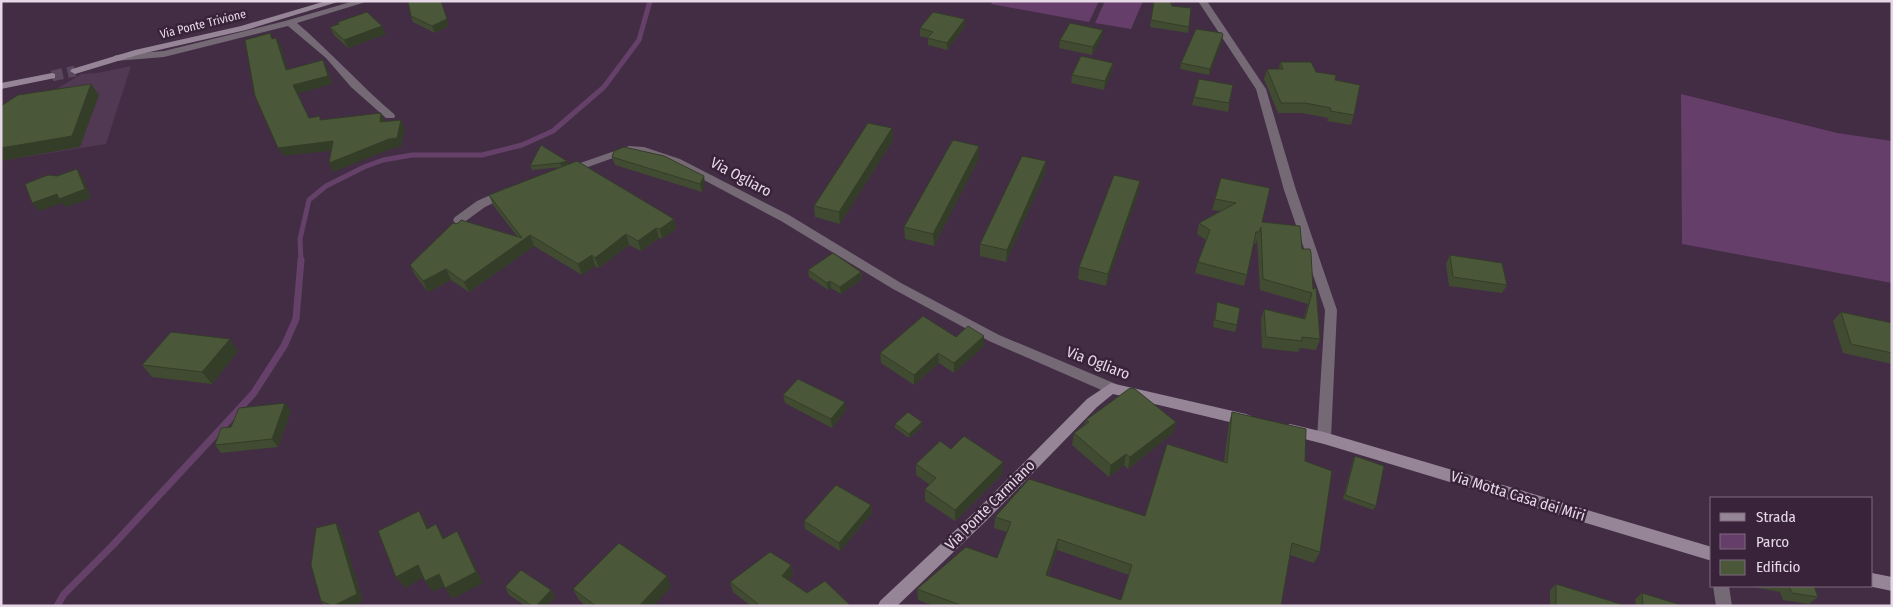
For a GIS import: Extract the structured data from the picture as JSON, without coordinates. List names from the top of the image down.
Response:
{
  "streets": {
    "street": [
      "Via Ponte Trivione",
      "Via Ogliaro",
      "Via Motta Casa dei Miri",
      "Via Ponte Carmiano"
    ]
  },
  "crossings": [
    ["Via Ogliaro", "Via Ponte Carmiano"]
  ],
  "legend": ["Strada", "Parco", "Edificio"]
}
